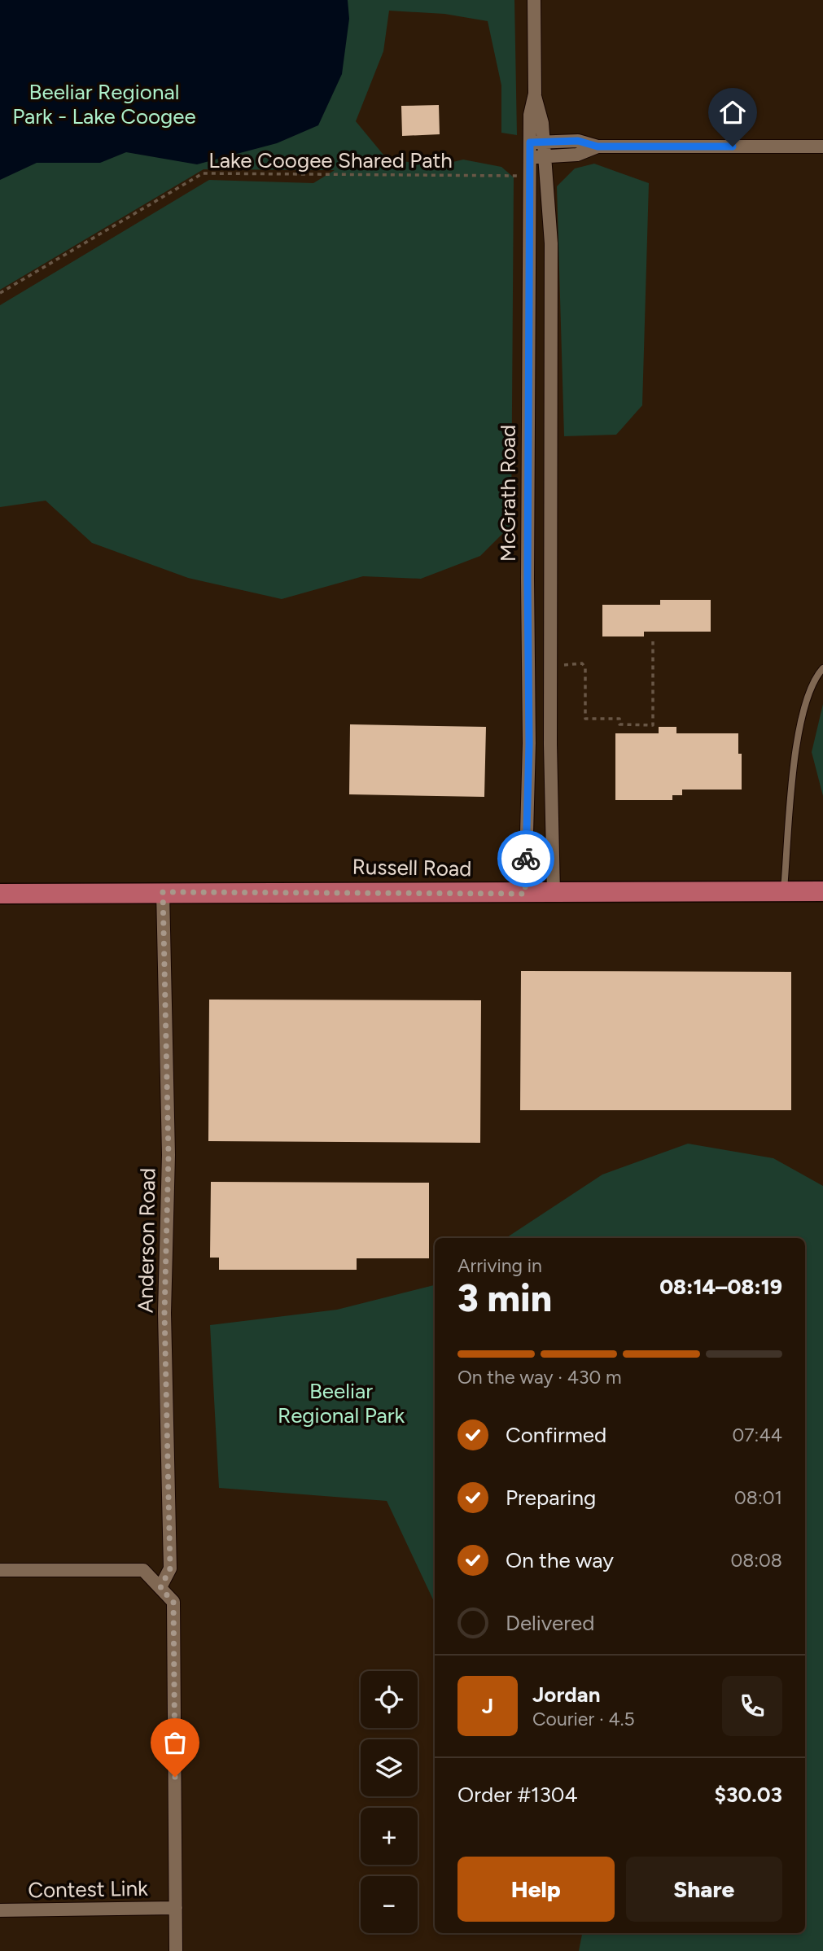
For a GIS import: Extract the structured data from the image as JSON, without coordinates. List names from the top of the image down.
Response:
{
  "streets": {
    "main road": ["Russell Road"],
    "street": ["McGrath Road", "Anderson Road", "Contest Link"],
    "path": ["Lake Coogee Shared Path"]
  },
  "crossings": [
    ["McGrath Road", "Russell Road"],
    ["Russell Road", "Anderson Road"]
  ],
  "parks": ["Beeliar Regional Park - Lake Coogee", "Beeliar Regional Park"],
  "page": {
    "heading": ["3 min", "Arriving in", "08:14–08:19"],
    "panel": [
      "Jordan",
      "Courier · 4.5",
      "Order #1304",
      "$30.03"
    ],
    "bar": "On the way · 430 m",
    "list": [
      ["Confirmed", "07:44"],
      ["Preparing", "08:01"],
      ["On the way", "08:08"],
      "Delivered"
    ],
    "map_buttons": ["+", "−"],
    "round": "J",
    "buttons": ["Help", "Share"]
  }
}
